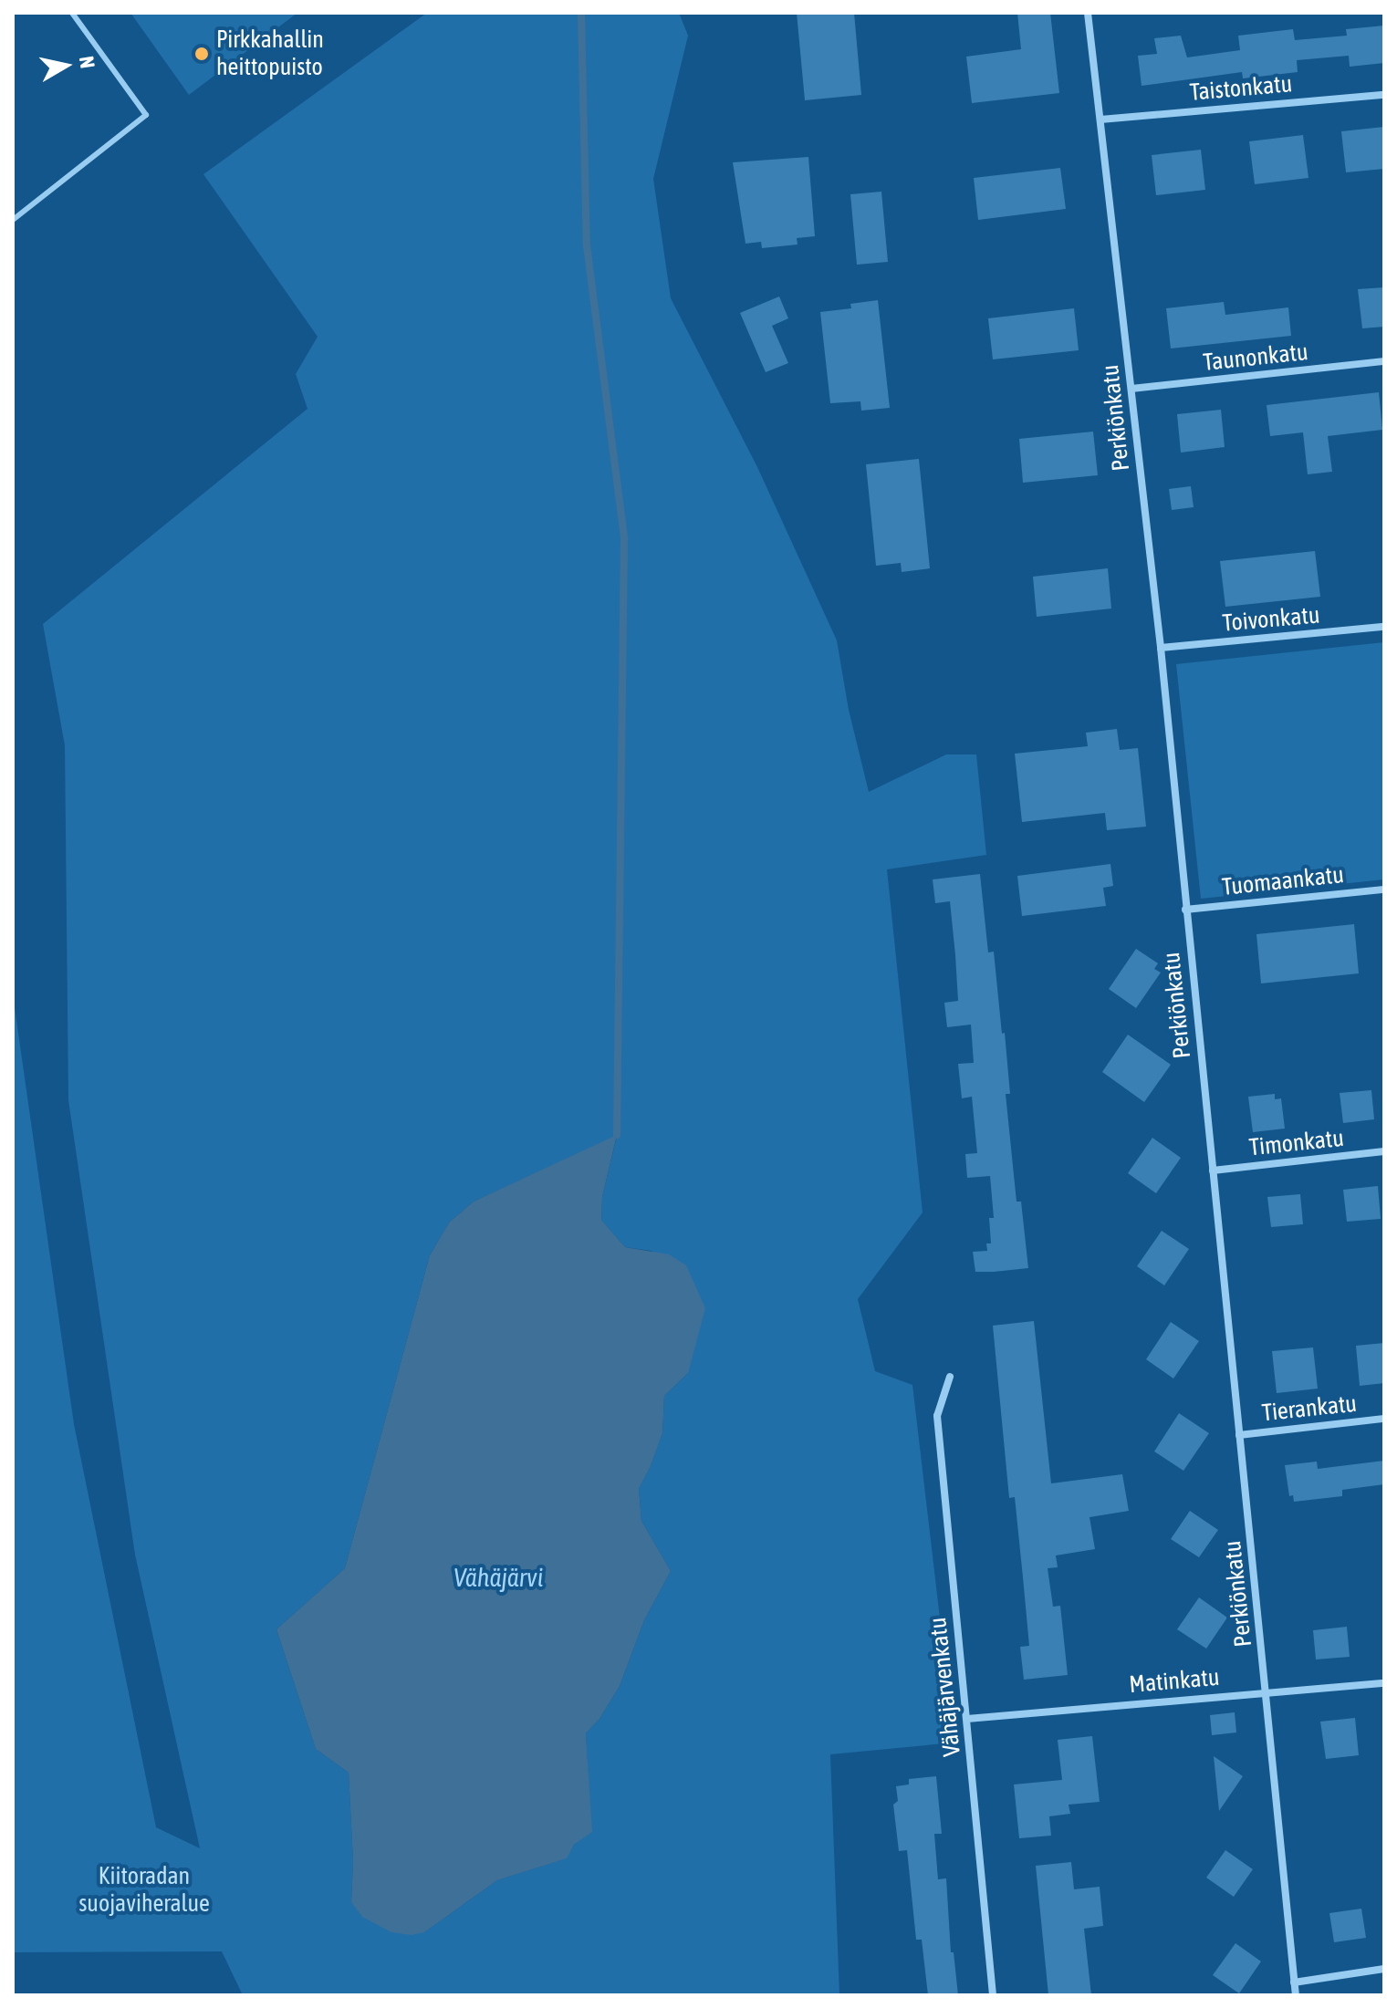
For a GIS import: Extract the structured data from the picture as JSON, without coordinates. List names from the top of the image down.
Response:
{
  "streets": {
    "street": [
      "Taistonkatu",
      "Taunonkatu",
      "Perkiönkatu",
      "Toivonkatu",
      "Tuomaankatu",
      "Timonkatu",
      "Tierankatu",
      "Matinkatu",
      "Vähäjärvenkatu"
    ]
  },
  "crossings": [
    ["Taistonkatu", "Perkiönkatu"],
    ["Taunonkatu", "Perkiönkatu"],
    ["Perkiönkatu", "Toivonkatu"],
    ["Perkiönkatu", "Tuomaankatu"],
    ["Perkiönkatu", "Timonkatu"],
    ["Perkiönkatu", "Tierankatu"],
    ["Perkiönkatu", "Matinkatu"],
    ["Matinkatu", "Vähäjärvenkatu"]
  ],
  "water": ["Vähäjärvi"],
  "parks": ["Kiitoradan suojaviheralue"],
  "places": ["Pirkkahallin heittopuisto"],
  "north": "right"
}
